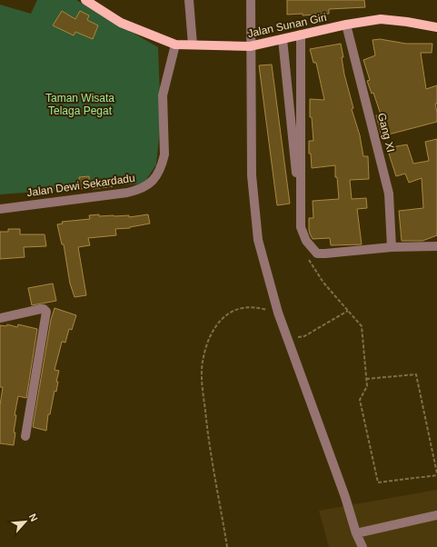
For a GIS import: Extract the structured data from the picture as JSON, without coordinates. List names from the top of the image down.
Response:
{
  "streets": {
    "main road": ["Jalan Sunan Giri"],
    "street": ["Gang XI", "Jalan Dewi Sekardadu"]
  },
  "crossings": [
    ["Jalan Sunan Giri", "Gang XI"],
    ["Jalan Sunan Giri", "Jalan Dewi Sekardadu"]
  ],
  "parks": ["Taman Wisata Telaga Pegat"],
  "north": "top right"
}
